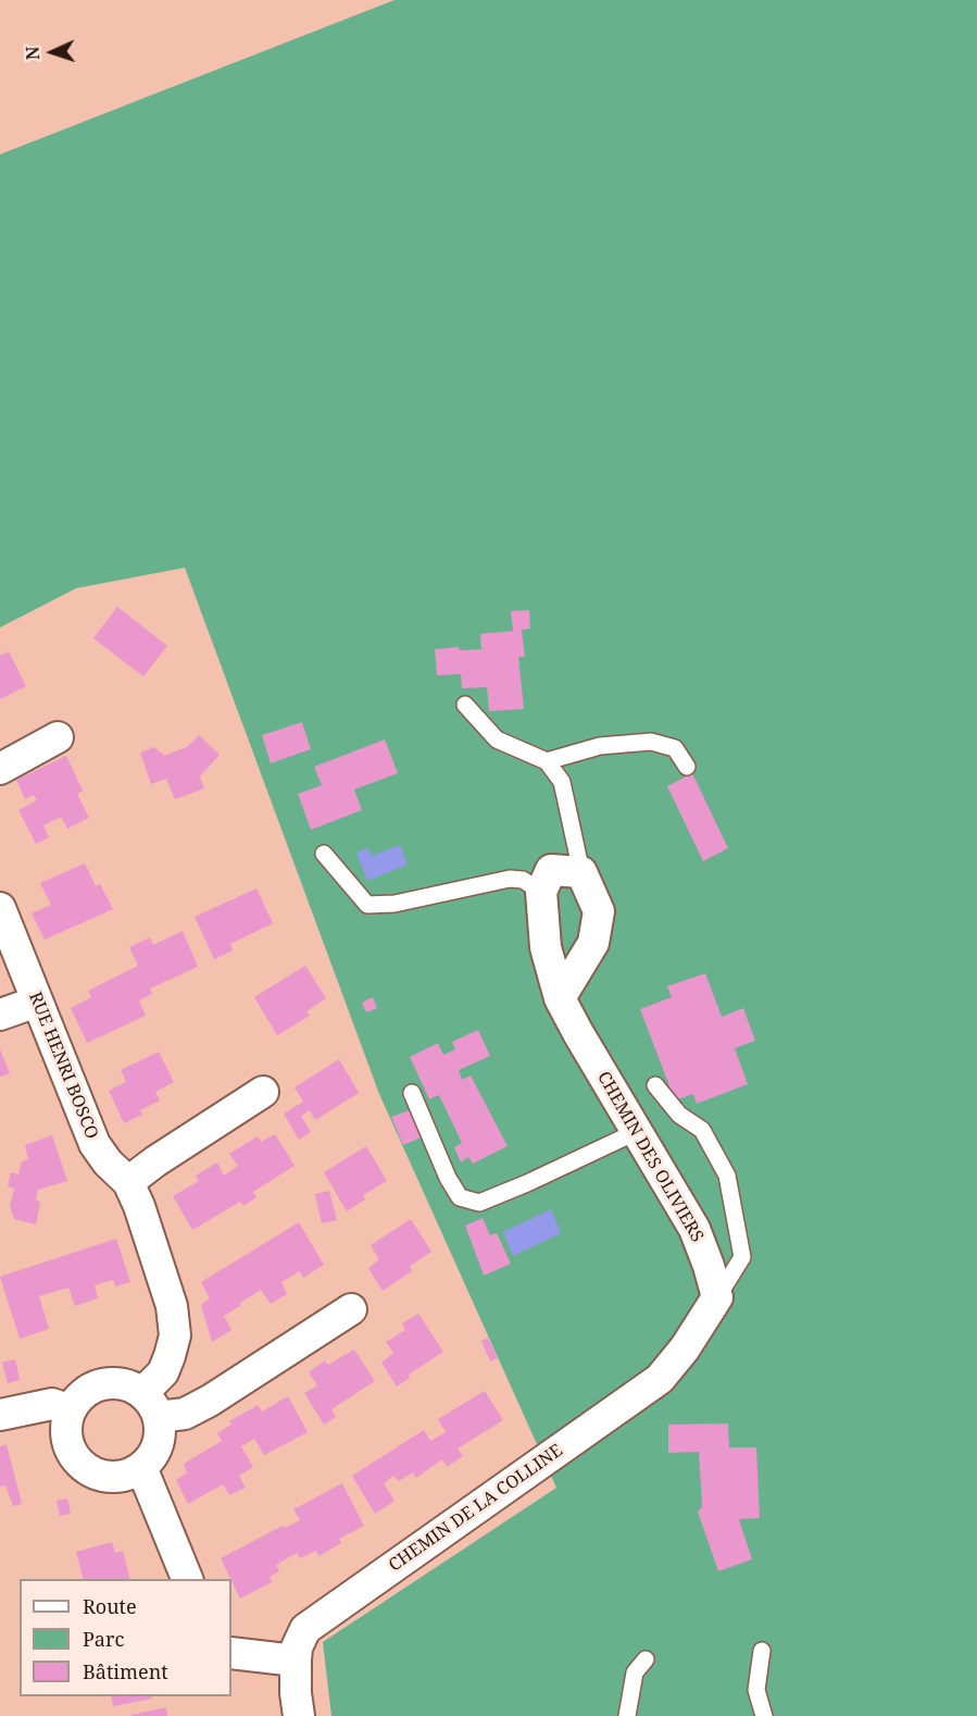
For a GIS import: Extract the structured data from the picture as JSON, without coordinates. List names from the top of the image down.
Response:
{
  "streets": {
    "street": ["RUE HENRI BOSCO", "CHEMIN DES OLIVIERS", "CHEMIN DE LA COLLINE"]
  },
  "crossings": [
    ["CHEMIN DES OLIVIERS", "CHEMIN DE LA COLLINE"]
  ],
  "legend": ["Route", "Parc", "Bâtiment"],
  "north": "left"
}
